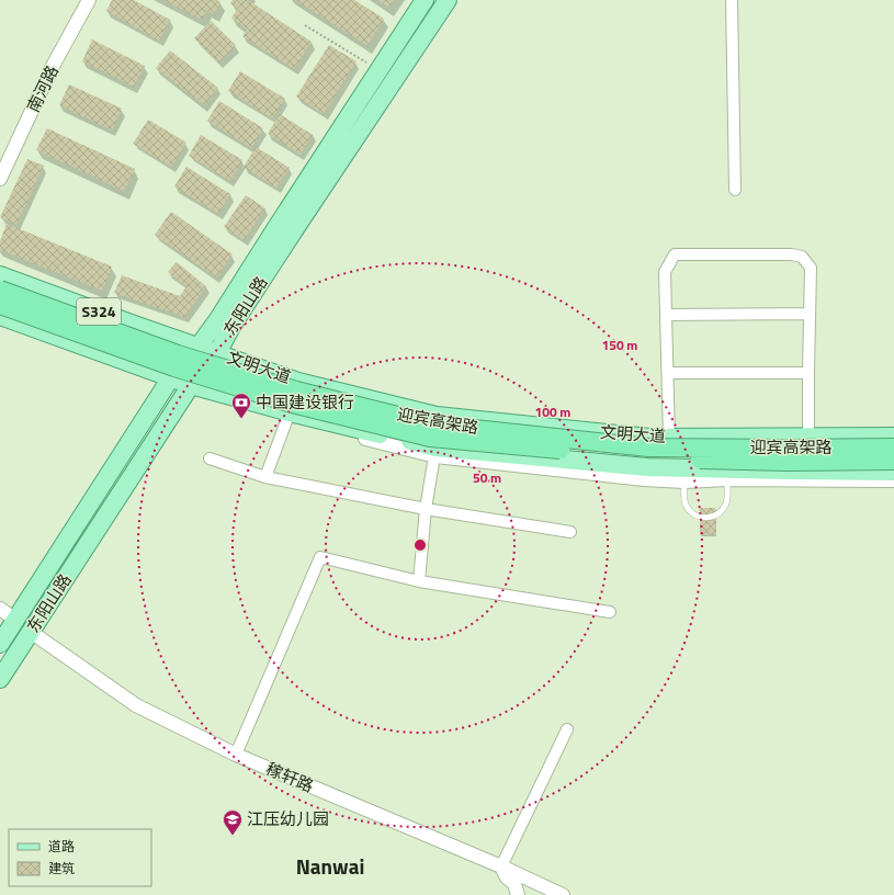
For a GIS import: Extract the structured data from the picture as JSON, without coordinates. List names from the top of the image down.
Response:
{
  "streets": {
    "highway": ["迎宾高架路"],
    "main road": ["东阳山路", "S324", "文明大道"],
    "street": ["南河路", "稼轩路"]
  },
  "crossings": [
    ["东阳山路", "文明大道"],
    ["东阳山路", "稼轩路"]
  ],
  "districts": ["Nanwai"],
  "places": {
    "bank": ["中国建设银行"],
    "school or university": ["江压幼儿园"]
  },
  "legend": ["道路", "建筑"],
  "rings": ["150 m", "100 m", "50 m"]
}
